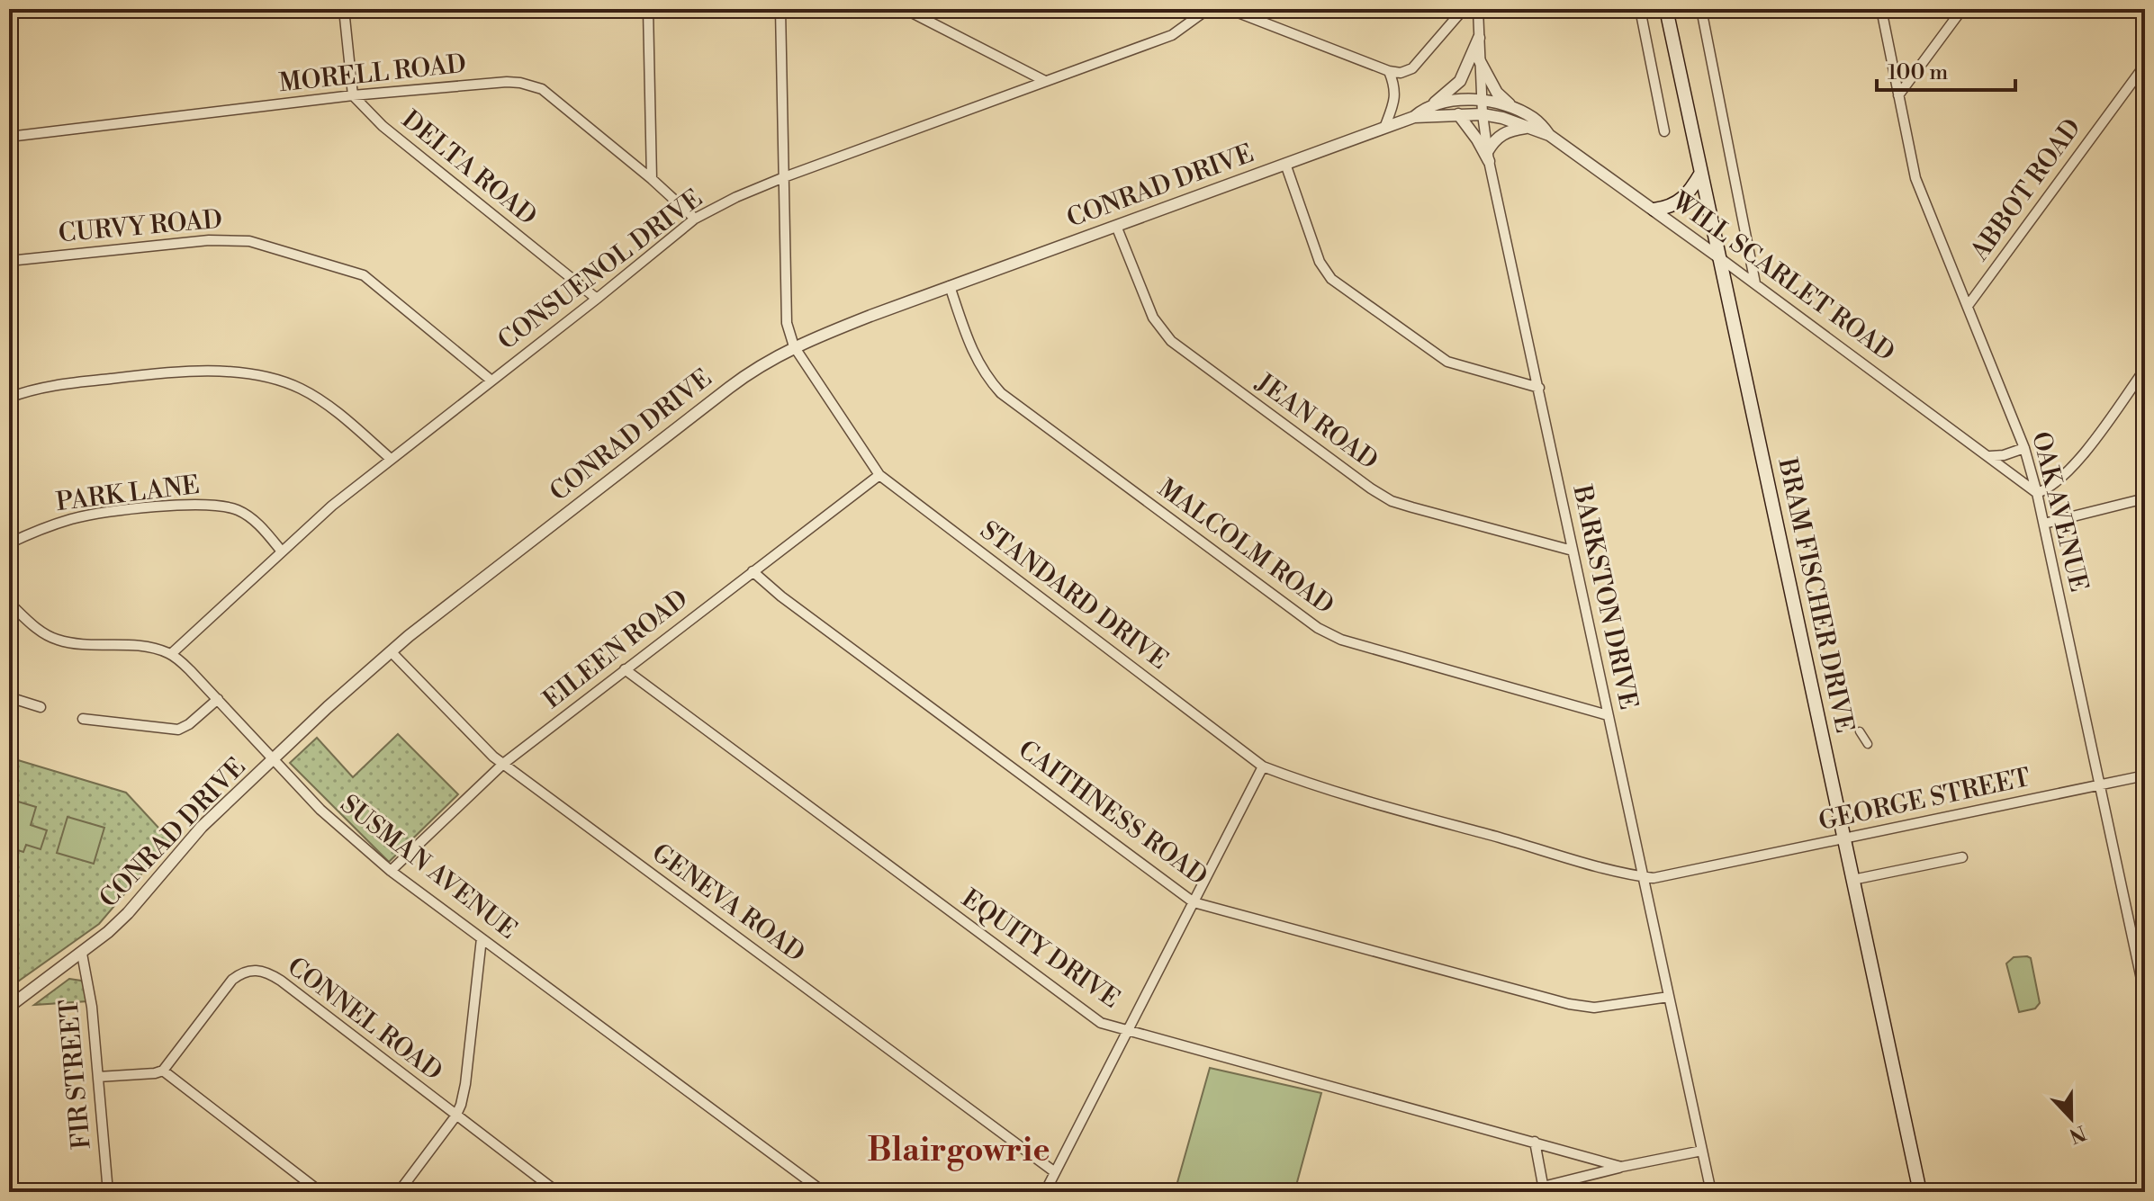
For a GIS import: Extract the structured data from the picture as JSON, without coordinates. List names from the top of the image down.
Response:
{
  "streets": {
    "main road": ["BRAM FISCHER DRIVE"],
    "street": [
      "MORELL ROAD",
      "DELTA ROAD",
      "CONRAD DRIVE",
      "ABBOT ROAD",
      "CURVY ROAD",
      "CONSUENOL DRIVE",
      "WILL SCARLET ROAD",
      "JEAN ROAD",
      "PARK LANE",
      "OAK AVENUE",
      "MALCOLM ROAD",
      "STANDARD DRIVE",
      "BARKSTON DRIVE",
      "EILEEN ROAD",
      "GEORGE STREET",
      "CAITHNESS ROAD",
      "SUSMAN AVENUE",
      "GENEVA ROAD",
      "EQUITY DRIVE",
      "CONNEL ROAD",
      "FIR STREET"
    ]
  },
  "crossings": [
    ["MORELL ROAD", "DELTA ROAD"],
    ["MORELL ROAD", "CONSUENOL DRIVE"],
    ["DELTA ROAD", "CONSUENOL DRIVE"],
    ["CONRAD DRIVE", "WILL SCARLET ROAD"],
    ["CONRAD DRIVE", "JEAN ROAD"],
    ["CONRAD DRIVE", "MALCOLM ROAD"],
    ["CONRAD DRIVE", "STANDARD DRIVE"],
    ["CONRAD DRIVE", "BARKSTON DRIVE"],
    ["CONRAD DRIVE", "SUSMAN AVENUE"],
    ["CONRAD DRIVE", "GENEVA ROAD"],
    ["CONRAD DRIVE", "FIR STREET"],
    ["ABBOT ROAD", "OAK AVENUE"],
    ["CURVY ROAD", "CONSUENOL DRIVE"],
    ["CONSUENOL DRIVE", "PARK LANE"],
    ["CONSUENOL DRIVE", "STANDARD DRIVE"],
    ["CONSUENOL DRIVE", "SUSMAN AVENUE"],
    ["WILL SCARLET ROAD", "OAK AVENUE"],
    ["WILL SCARLET ROAD", "BRAM FISCHER DRIVE"],
    ["WILL SCARLET ROAD", "BARKSTON DRIVE"],
    ["JEAN ROAD", "BARKSTON DRIVE"],
    ["OAK AVENUE", "GEORGE STREET"],
    ["MALCOLM ROAD", "BARKSTON DRIVE"],
    ["STANDARD DRIVE", "BARKSTON DRIVE"],
    ["STANDARD DRIVE", "EILEEN ROAD"],
    ["STANDARD DRIVE", "GEORGE STREET"],
    ["BRAM FISCHER DRIVE", "GEORGE STREET"],
    ["BARKSTON DRIVE", "CAITHNESS ROAD"],
    ["BARKSTON DRIVE", "EQUITY DRIVE"],
    ["EILEEN ROAD", "CAITHNESS ROAD"],
    ["EILEEN ROAD", "SUSMAN AVENUE"],
    ["EILEEN ROAD", "GENEVA ROAD"],
    ["EILEEN ROAD", "EQUITY DRIVE"]
  ],
  "districts": ["Blairgowrie"],
  "scale_bar": "100 m",
  "north": "bottom"
}
